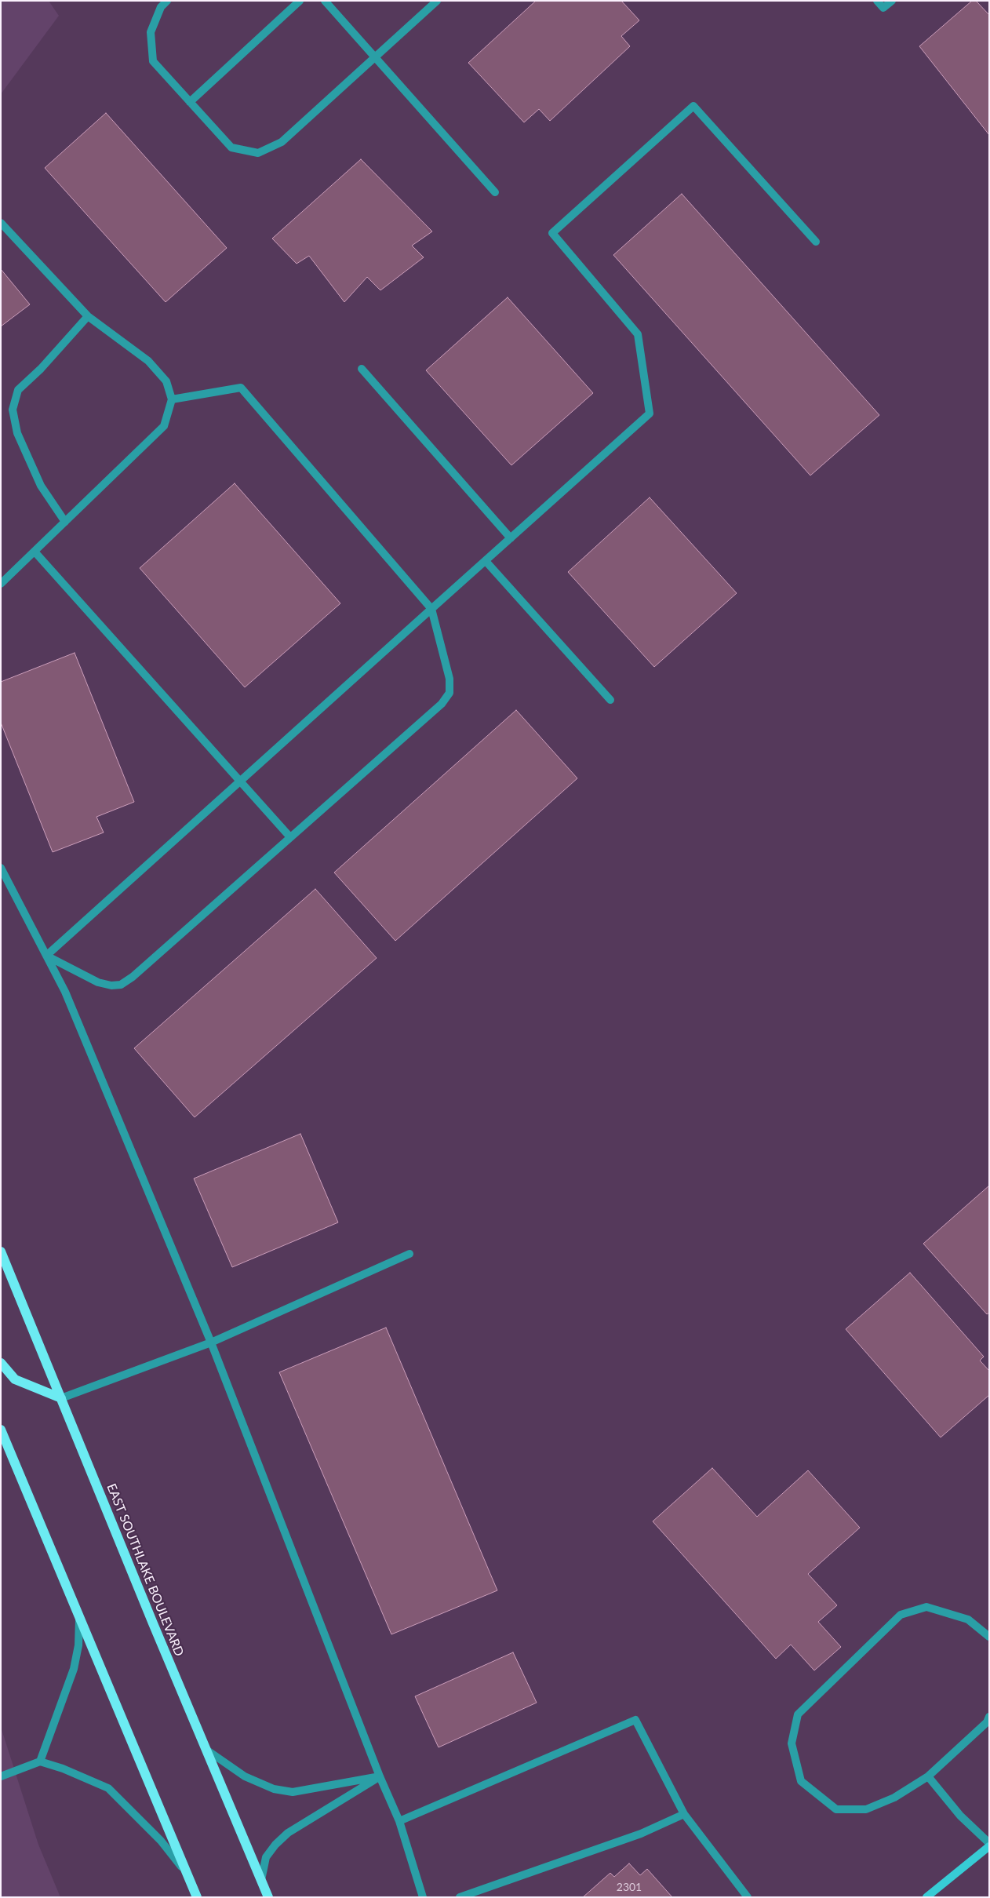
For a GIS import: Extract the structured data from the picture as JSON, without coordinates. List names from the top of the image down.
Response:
{
  "streets": {
    "main road": ["EAST SOUTHLAKE BOULEVARD"]
  },
  "house_numbers": ["2301"]
}
